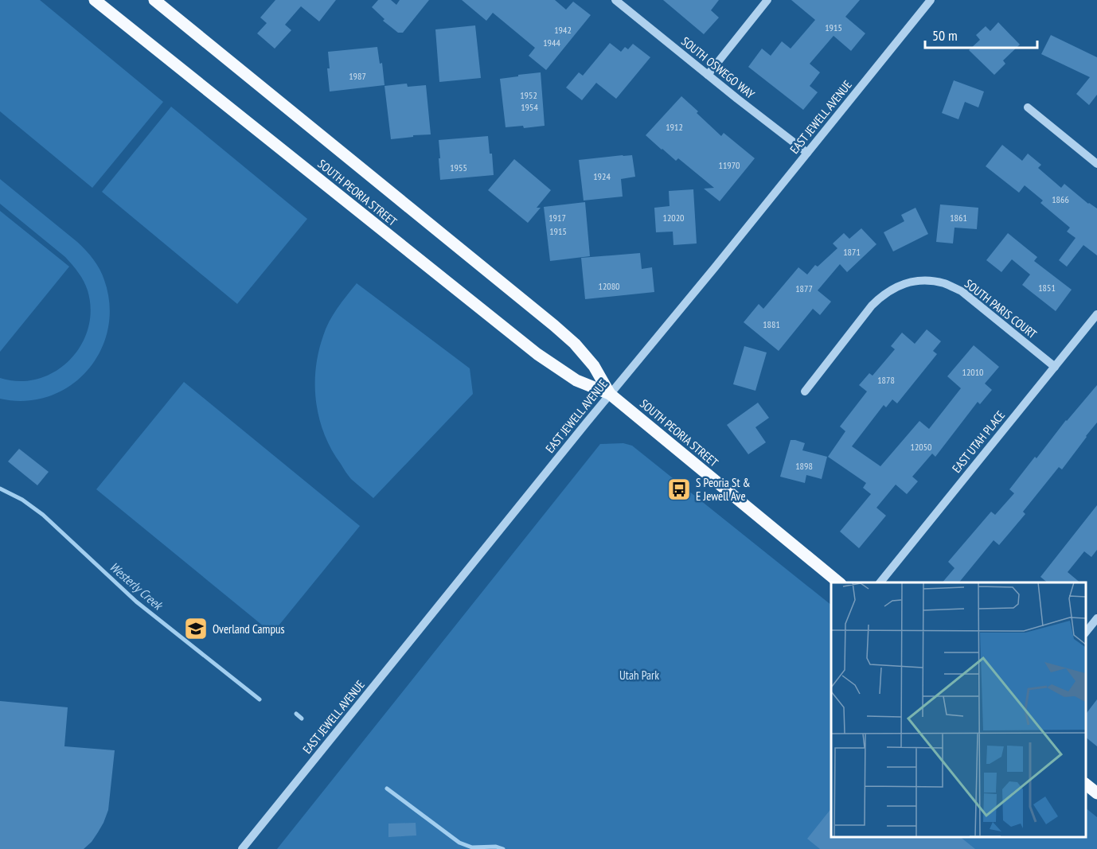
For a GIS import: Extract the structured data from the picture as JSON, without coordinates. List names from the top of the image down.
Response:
{
  "streets": {
    "main road": ["SOUTH PEORIA STREET"],
    "street": [
      "SOUTH OSWEGO WAY",
      "EAST JEWELL AVENUE",
      "SOUTH PARIS COURT",
      "EAST UTAH PLACE"
    ]
  },
  "crossings": [
    ["SOUTH OSWEGO WAY", "EAST JEWELL AVENUE"],
    ["EAST JEWELL AVENUE", "SOUTH PEORIA STREET"],
    ["SOUTH PARIS COURT", "EAST UTAH PLACE"]
  ],
  "water": ["Westerly Creek"],
  "parks": ["Utah Park"],
  "places": {
    "bus stop": ["S Peoria St & E Jewell Ave"],
    "school or university": ["Overland Campus"]
  },
  "house_numbers": [
    "1915",
    "1942",
    "1944",
    "1987",
    "1952",
    "1954",
    "1912",
    "11970",
    "1955",
    "1924",
    "1866",
    "1917",
    "12020",
    "1861",
    "1915",
    "1871",
    "12080",
    "1851",
    "1877",
    "1881",
    "12010",
    "1878",
    "12050",
    "1898"
  ],
  "scale_bar": "50 m"
}
